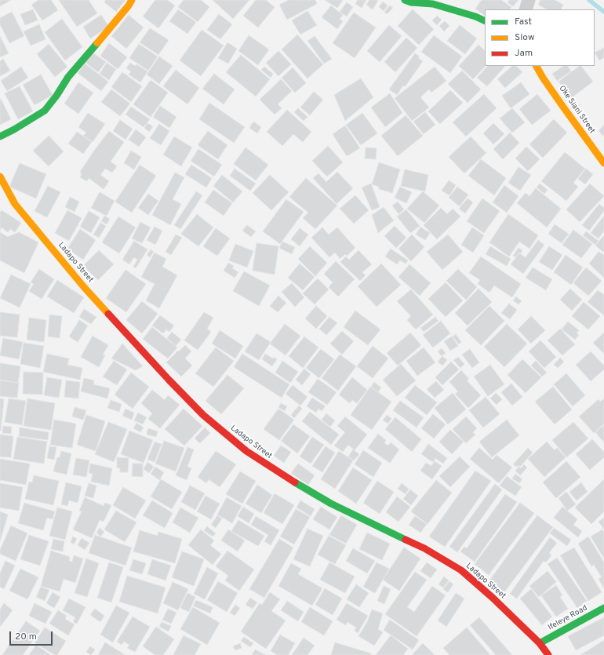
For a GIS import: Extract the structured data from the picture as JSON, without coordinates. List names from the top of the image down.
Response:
{
  "streets": {
    "main road": ["Oke Siani Street", "Ladapo Street", "Ifeleye Road"]
  },
  "crossings": [
    ["Ladapo Street", "Ifeleye Road"]
  ],
  "legend": ["Fast", "Slow", "Jam"],
  "scale_bar": "20 m"
}
